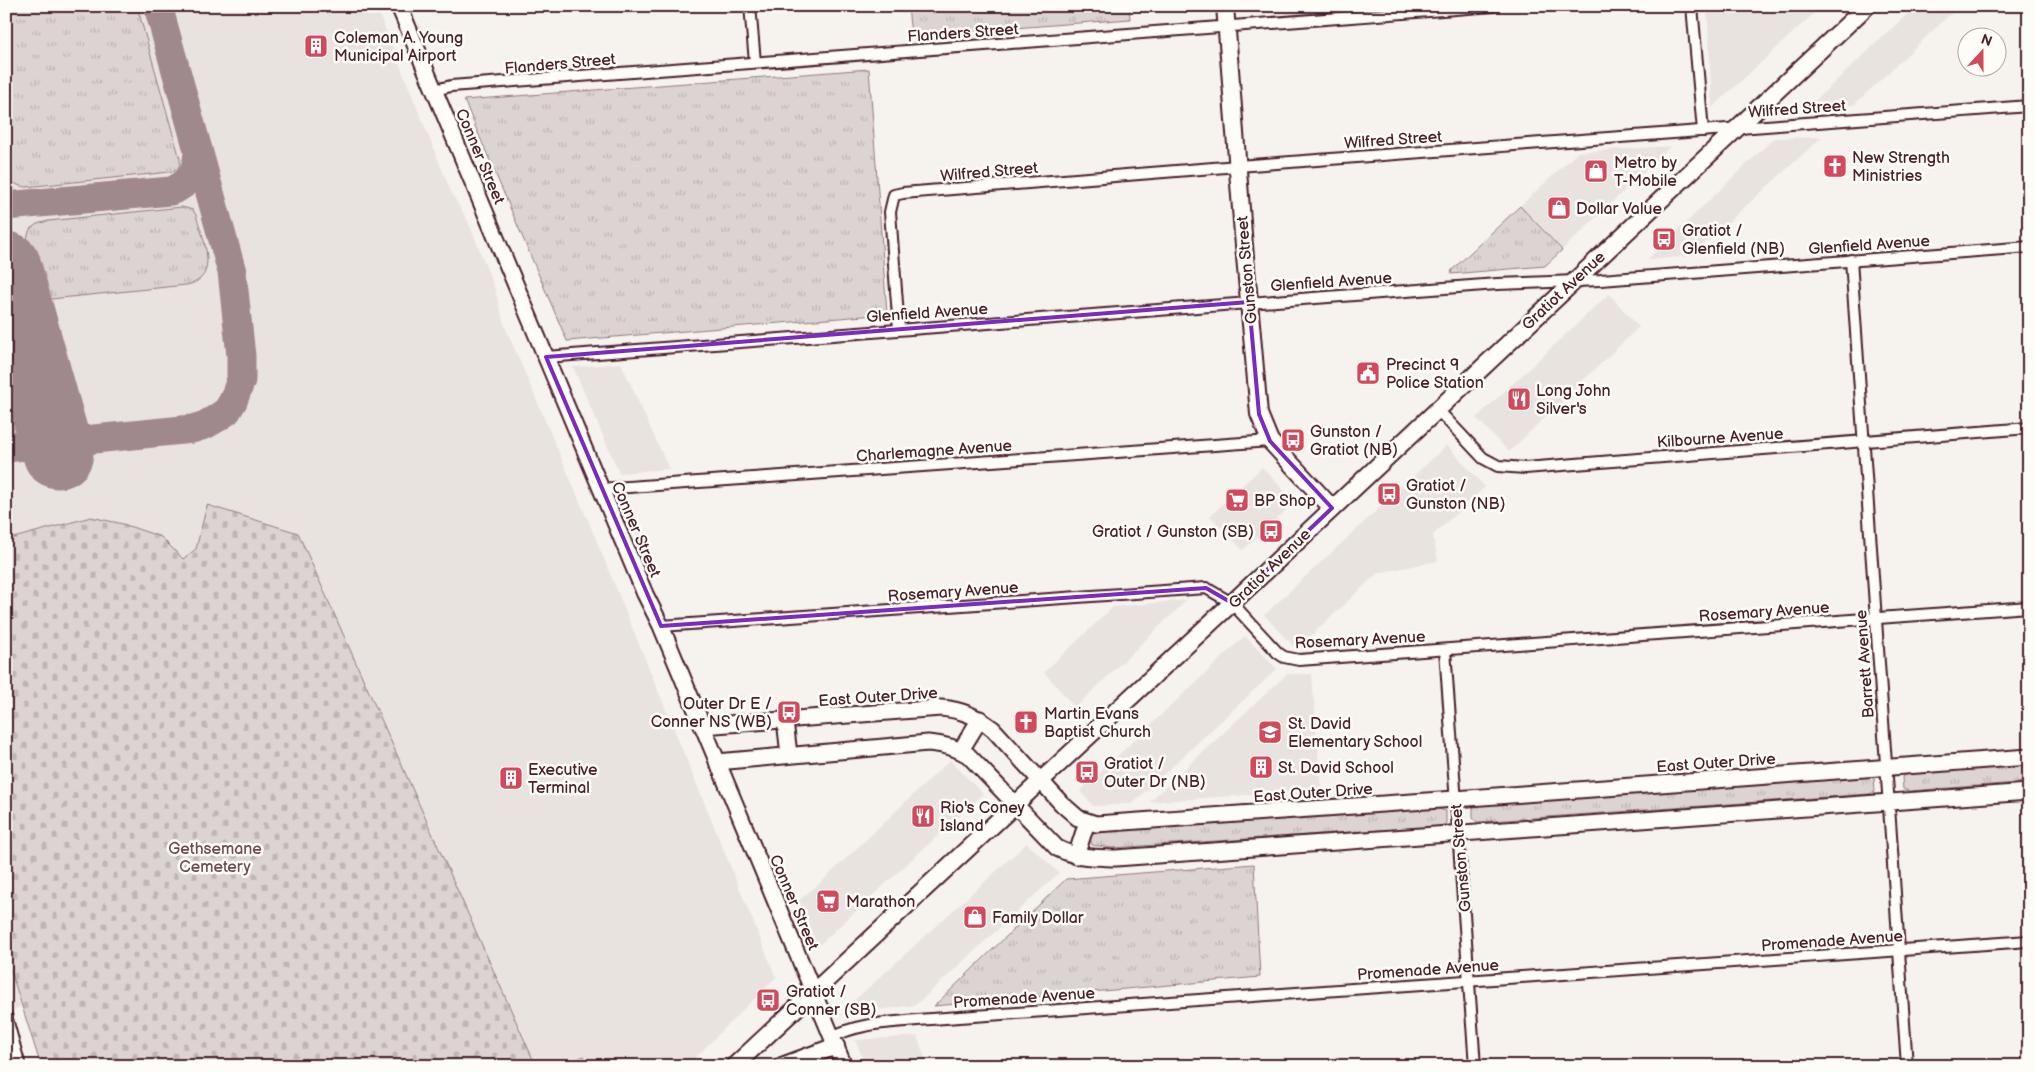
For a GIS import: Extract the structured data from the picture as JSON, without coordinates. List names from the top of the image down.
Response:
{
  "streets": {
    "main road": ["Gunston Street", "Gratiot Avenue"],
    "street": [
      "Flanders Street",
      "Wilfred Street",
      "Conner Street",
      "Glenfield Avenue",
      "Kilbourne Avenue",
      "Charlemagne Avenue",
      "Rosemary Avenue",
      "Barrett Avenue",
      "East Outer Drive",
      "Promenade Avenue"
    ]
  },
  "crossings": [
    ["Flanders Street", "Conner Street"],
    ["Flanders Street", "Gunston Street"],
    ["Wilfred Street", "Glenfield Avenue"],
    ["Wilfred Street", "Gunston Street"],
    ["Wilfred Street", "Gratiot Avenue"],
    ["Conner Street", "Glenfield Avenue"],
    ["Conner Street", "Gratiot Avenue"],
    ["Conner Street", "Charlemagne Avenue"],
    ["Conner Street", "Rosemary Avenue"],
    ["Conner Street", "East Outer Drive"],
    ["Conner Street", "Promenade Avenue"],
    ["Glenfield Avenue", "Gunston Street"],
    ["Glenfield Avenue", "Gratiot Avenue"],
    ["Glenfield Avenue", "Barrett Avenue"],
    ["Gunston Street", "Gratiot Avenue"],
    ["Gunston Street", "Charlemagne Avenue"],
    ["Gunston Street", "Rosemary Avenue"],
    ["Gunston Street", "East Outer Drive"],
    ["Gunston Street", "Promenade Avenue"],
    ["Gratiot Avenue", "Kilbourne Avenue"],
    ["Gratiot Avenue", "Rosemary Avenue"],
    ["Gratiot Avenue", "East Outer Drive"],
    ["Kilbourne Avenue", "Barrett Avenue"],
    ["Rosemary Avenue", "Barrett Avenue"],
    ["Barrett Avenue", "East Outer Drive"],
    ["Barrett Avenue", "Promenade Avenue"]
  ],
  "parks": ["Gethsemane Cemetery"],
  "places": {
    "building": ["Coleman A. Young Municipal Airport", "St. David School", "Executive Terminal"],
    "church": ["New Strength Ministries", "Martin Evans Baptist Church"],
    "shop": ["Metro by T-Mobile", "Dollar Value", "Family Dollar"],
    "bus stop": [
      "Gratiot / Glenfield (NB)",
      "Gunston / Gratiot (NB)",
      "Gratiot / Gunston (NB)",
      "Gratiot / Gunston (SB)",
      "Outer Dr E / Conner NS (WB)",
      "Gratiot / Outer Dr (NB)",
      "Gratiot / Conner (SB)"
    ],
    "public building": ["Precinct 9 Police Station"],
    "restaurant": ["Long John Silver's", "Rio's Coney Island"],
    "supermarket": ["BP Shop", "Marathon"],
    "school or university": ["St. David Elementary School"]
  },
  "north": "top"
}
